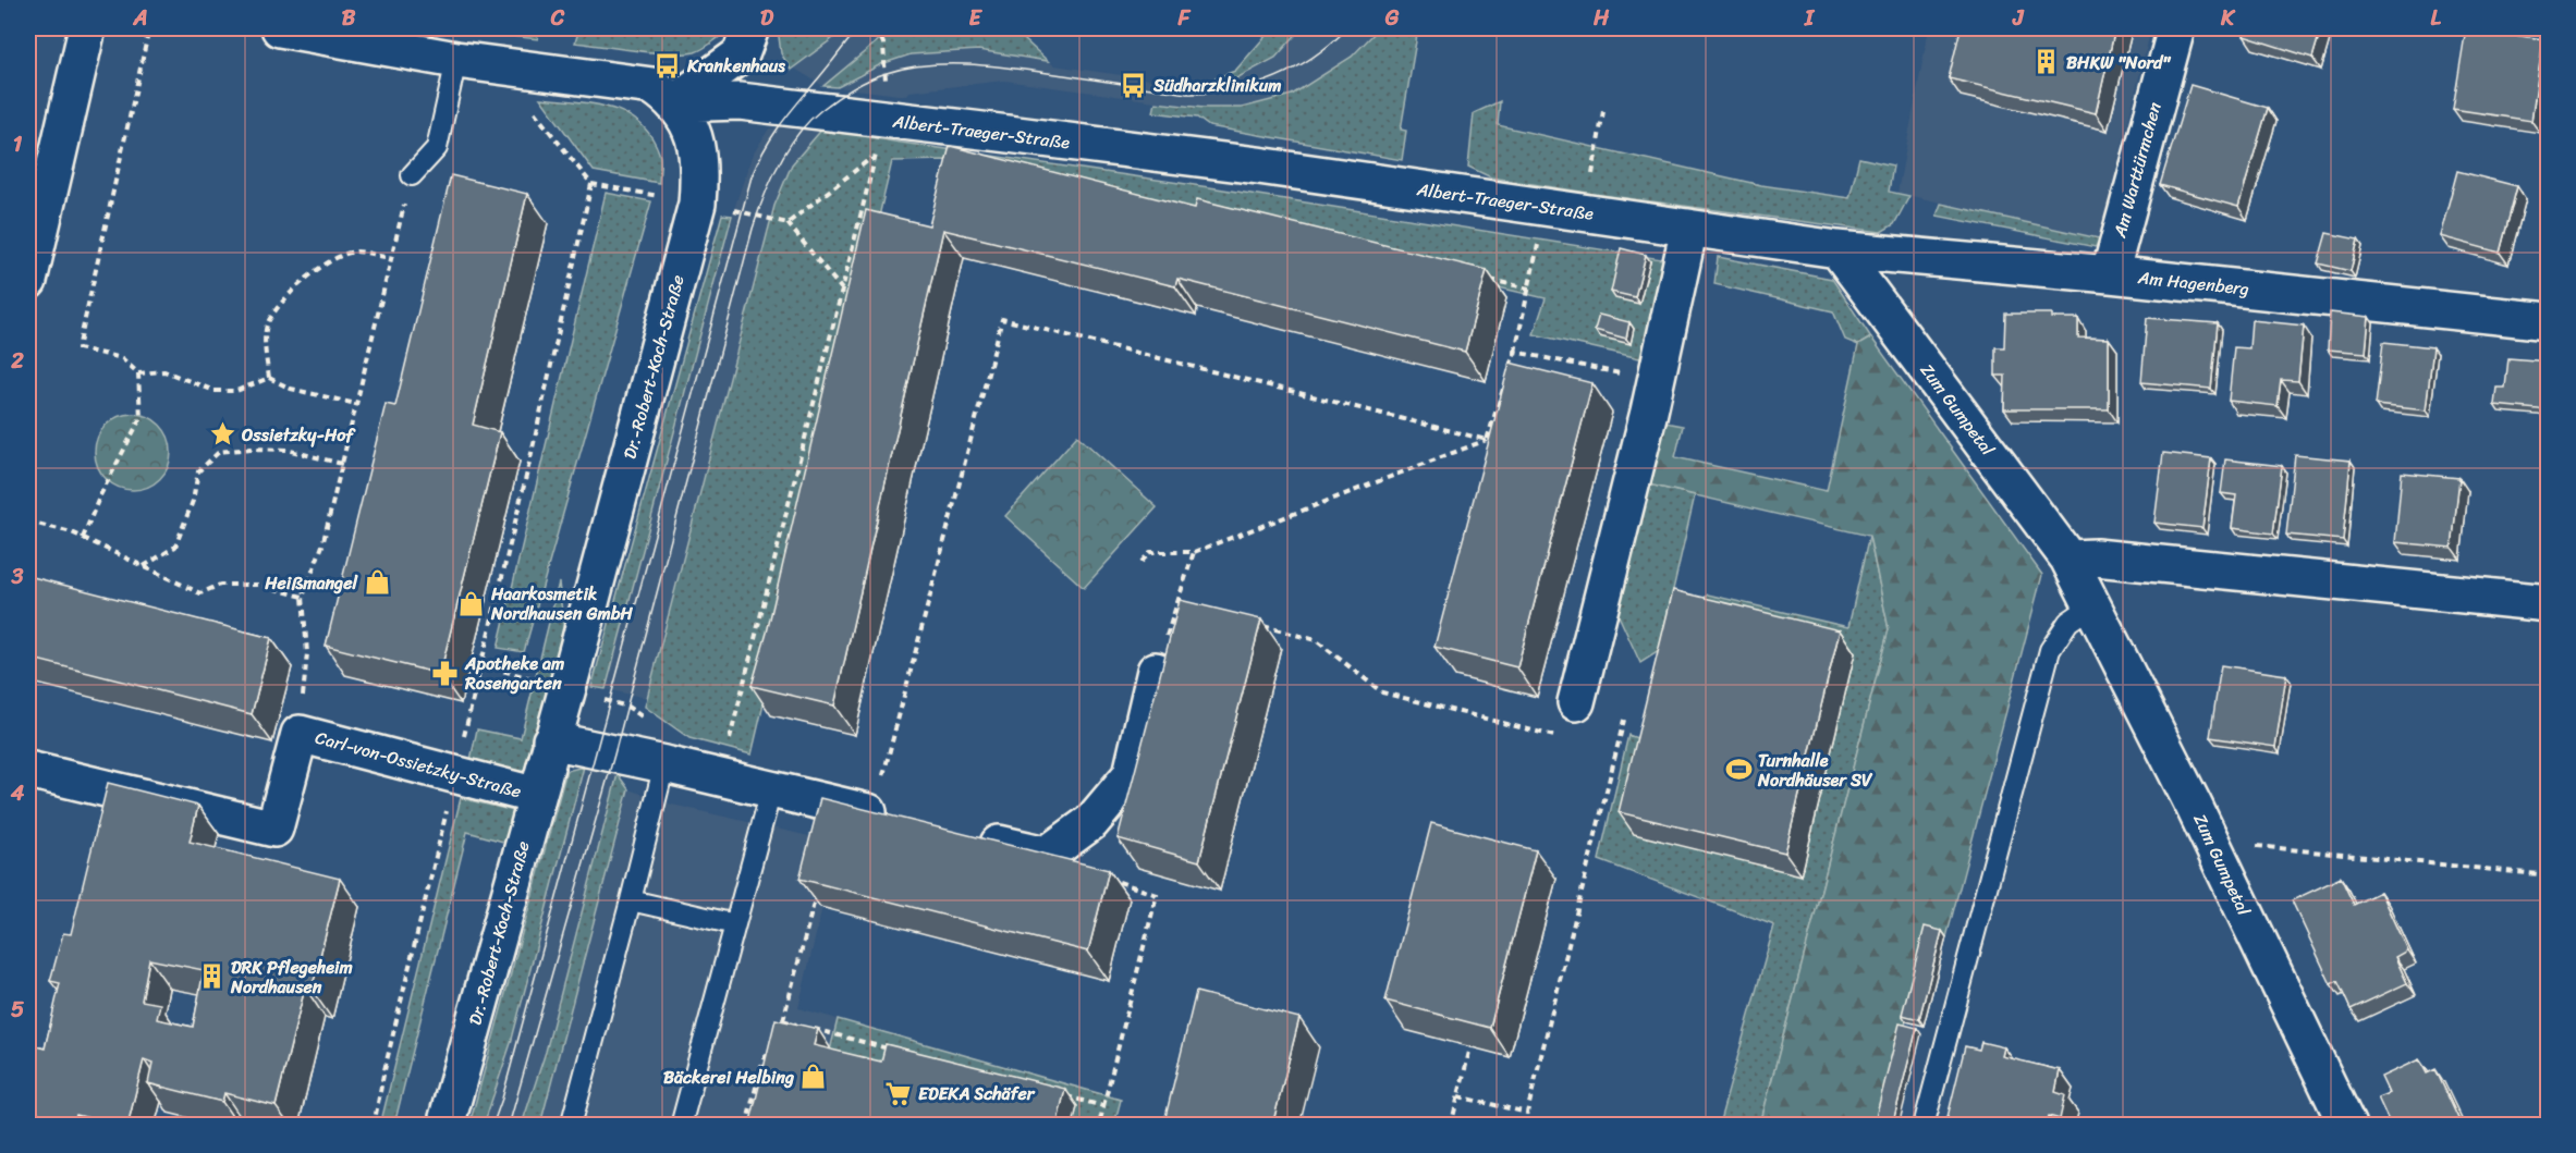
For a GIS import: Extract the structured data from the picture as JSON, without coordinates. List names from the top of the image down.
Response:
{
  "streets": {
    "street": [
      "Albert-Traeger-Straße",
      "Am Warttürmchen",
      "Am Hagenberg",
      "Dr.-Robert-Koch-Straße",
      "Zum Gumpetal",
      "Carl-von-Ossietzky-Straße"
    ]
  },
  "crossings": [
    ["Albert-Traeger-Straße", "Am Hagenberg"],
    ["Albert-Traeger-Straße", "Dr.-Robert-Koch-Straße"],
    ["Albert-Traeger-Straße", "Zum Gumpetal"],
    ["Am Warttürmchen", "Am Hagenberg"],
    ["Am Hagenberg", "Zum Gumpetal"],
    ["Dr.-Robert-Koch-Straße", "Carl-von-Ossietzky-Straße"]
  ],
  "places": {
    "building": ["BHKW \"Nord\"", "DRK Pflegeheim Nordhausen"],
    "bus stop": ["Krankenhaus", "Südharzklinikum"],
    "place": ["Ossietzky-Hof"],
    "shop": ["Heißmangel", "Haarkosmetik Nordhausen GmbH", "Bäckerei Helbing"],
    "pharmacy": ["Apotheke am Rosengarten"],
    "sports": ["Turnhalle Nordhäuser SV"],
    "supermarket": ["EDEKA Schäfer"]
  },
  "grid": {
    "columns": [
      "A",
      "B",
      "C",
      "D",
      "E",
      "F",
      "G",
      "H",
      "I",
      "J",
      "K",
      "L"
    ],
    "rows": [
      "1",
      "2",
      "3",
      "4",
      "5"
    ]
  }
}
